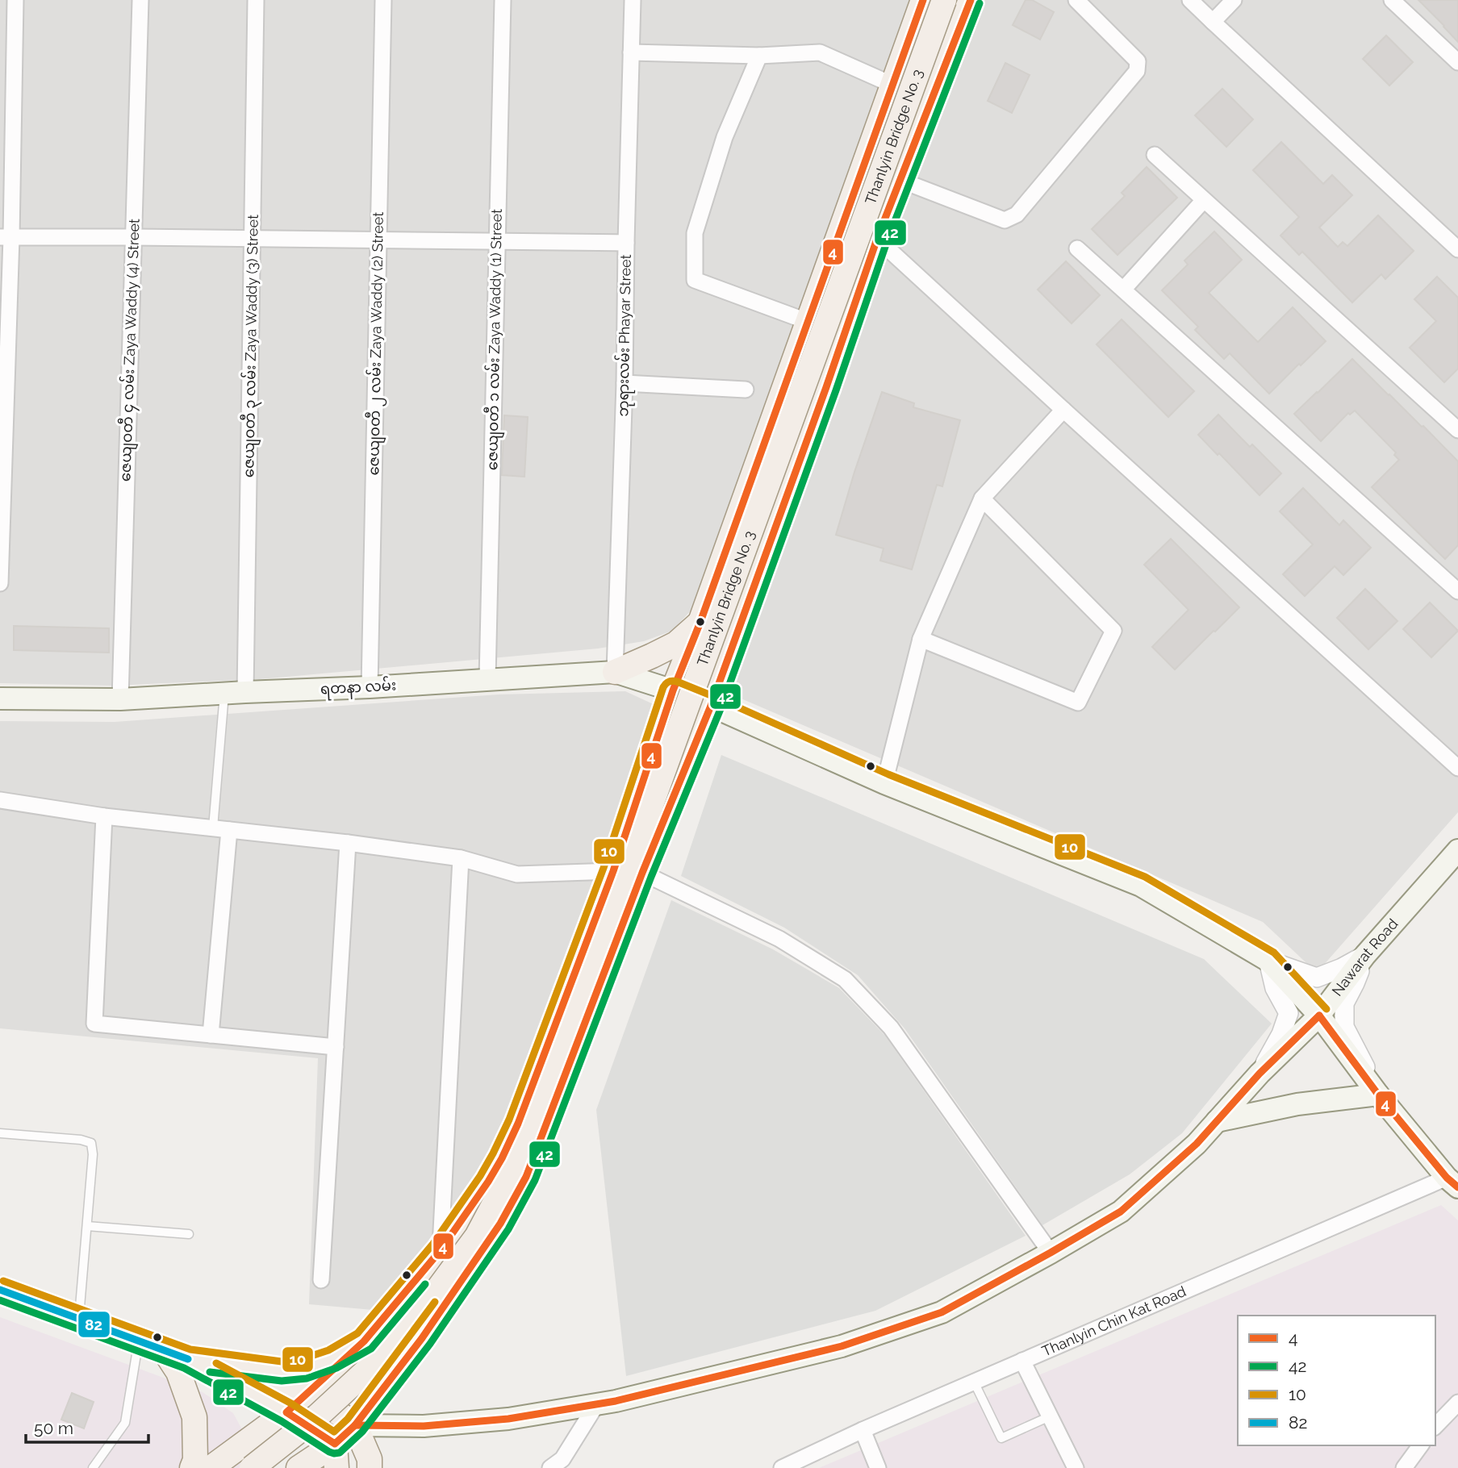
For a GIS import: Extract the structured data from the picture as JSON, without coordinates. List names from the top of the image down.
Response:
{
  "streets": {
    "main road": ["Thanlyin Bridge No. 3", "ရတနာ လမ်း", "Nawarat Road"],
    "street": [
      "ဘုရားလမ်း Phayar Street",
      "ဇေယျဝတီ ၁ လမ်း Zaya Waddy (1) Street",
      "ဇေယျဝတီ ၂ လမ်း Zaya Waddy (2) Street",
      "ဇေယျဝတီ ၃ လမ်း Zaya Waddy (3) Street",
      "ဇေယျဝတီ ၄ လမ်း Zaya Waddy (4) Street",
      "Thanlyin Chin Kat Road"
    ]
  },
  "crossings": [
    ["ဘုရားလမ်း Phayar Street", "ရတနာ လမ်း"],
    ["ဇေယျဝတီ ၁ လမ်း Zaya Waddy (1) Street", "ရတနာ လမ်း"],
    ["ဇေယျဝတီ ၂ လမ်း Zaya Waddy (2) Street", "ရတနာ လမ်း"],
    ["ဇေယျဝတီ ၃ လမ်း Zaya Waddy (3) Street", "ရတနာ လမ်း"],
    ["ဇေယျဝတီ ၄ လမ်း Zaya Waddy (4) Street", "ရတနာ လမ်း"],
    ["ရတနာ လမ်း", "Nawarat Road"],
    ["ရတနာ လမ်း", "Thanlyin Chin Kat Road"]
  ],
  "lines": [
    "transit line 4",
    "transit line 42",
    "transit line 10",
    "transit line 82"
  ],
  "legend": [
    "4",
    "42",
    "10",
    "82"
  ],
  "scale_bar": "50 m"
}
